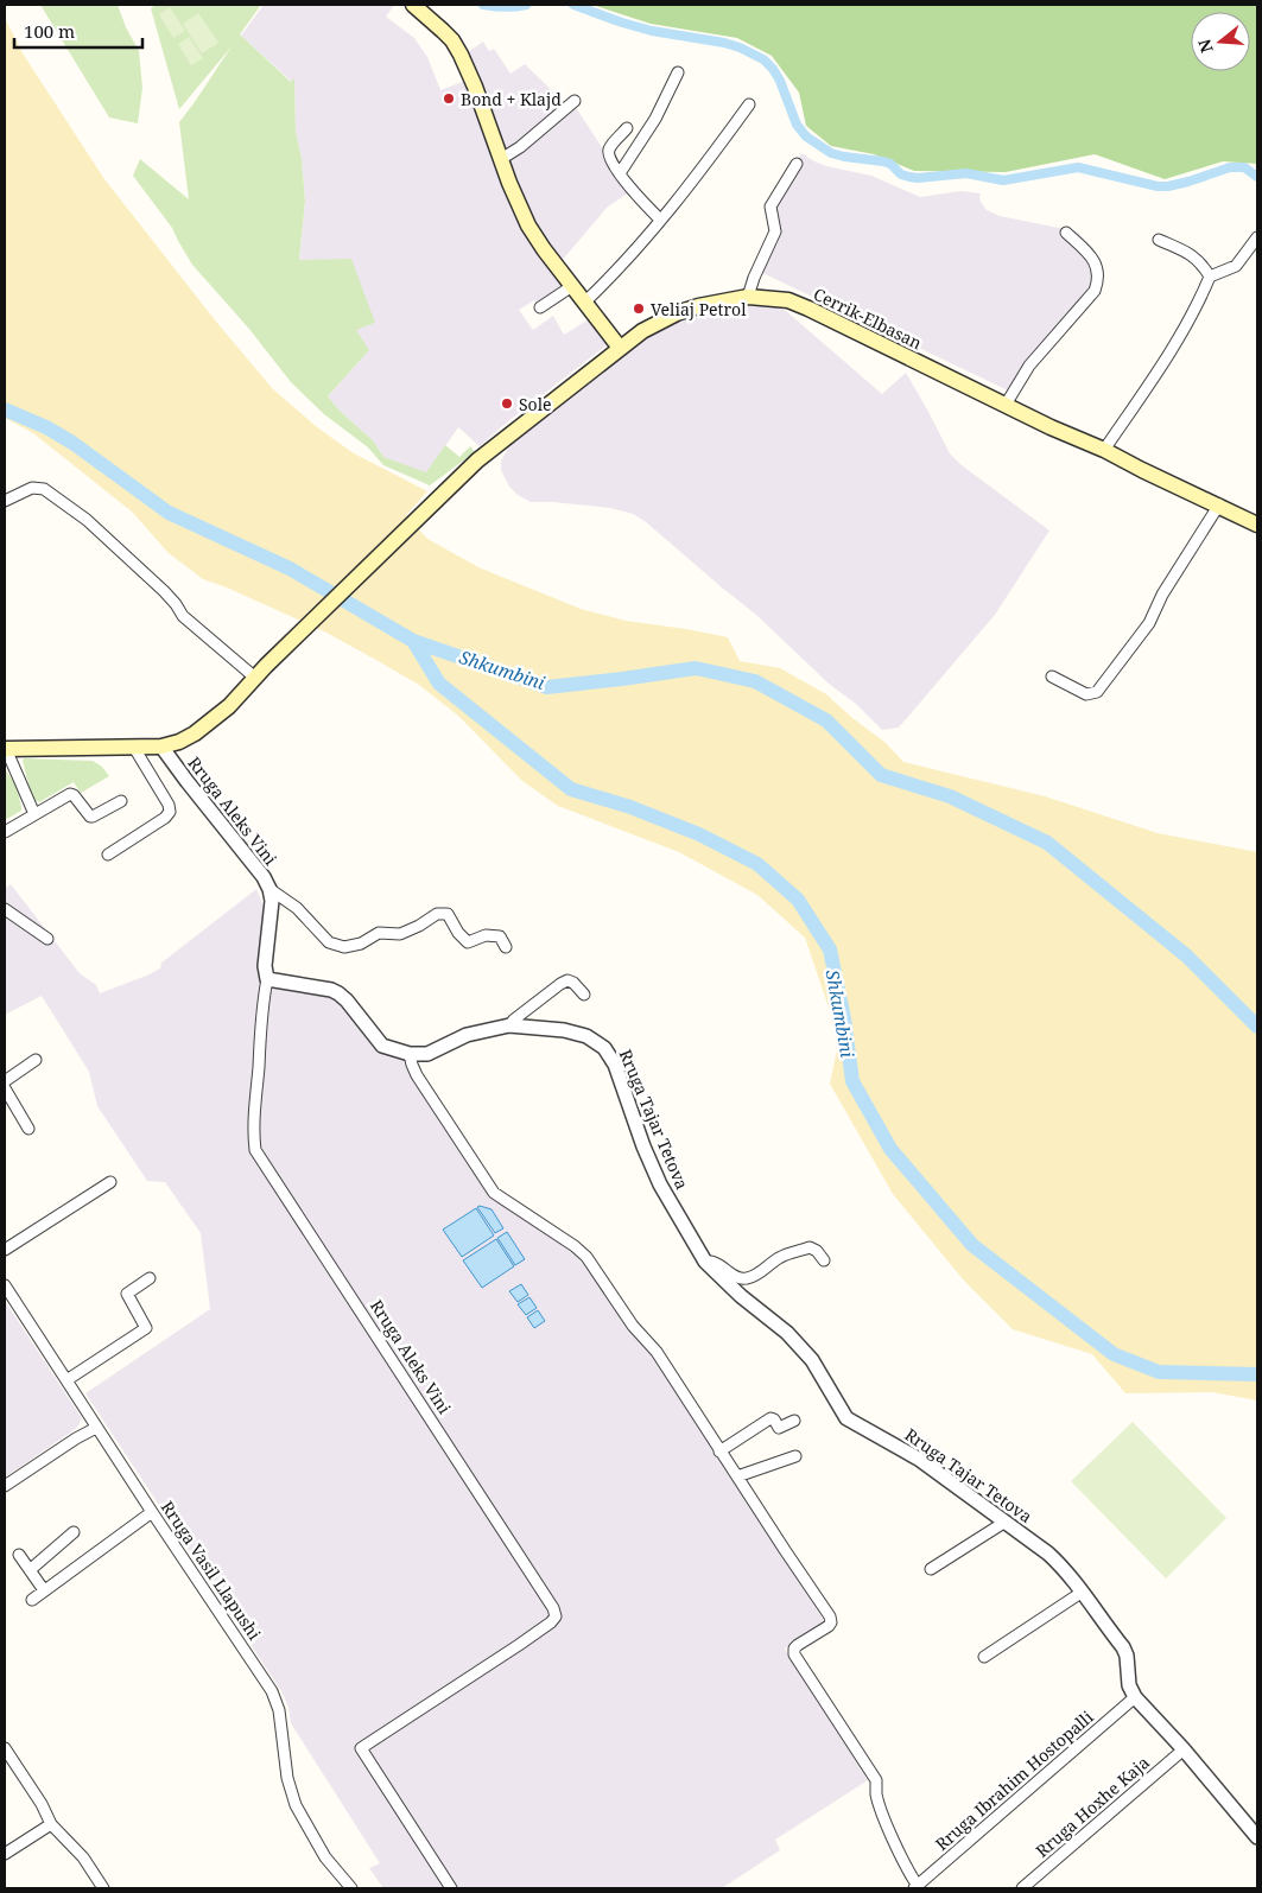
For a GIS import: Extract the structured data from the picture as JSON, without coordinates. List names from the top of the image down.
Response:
{
  "streets": {
    "main road": ["Cerrik-Elbasan"],
    "street": [
      "Rruga Aleks Vini",
      "Rruga Tajar Tetova",
      "Rruga Vasil Llapushi",
      "Rruga Ibrahim Hostopalli",
      "Rruga Hoxhe Kaja"
    ]
  },
  "crossings": [
    ["Rruga Aleks Vini", "Rruga Tajar Tetova"],
    ["Rruga Tajar Tetova", "Rruga Ibrahim Hostopalli"]
  ],
  "water": ["Shkumbini"],
  "places": ["Bond + Klajd", "Veliaj Petrol", "Sole"],
  "scale_bar": "100 m",
  "north": "left"
}
